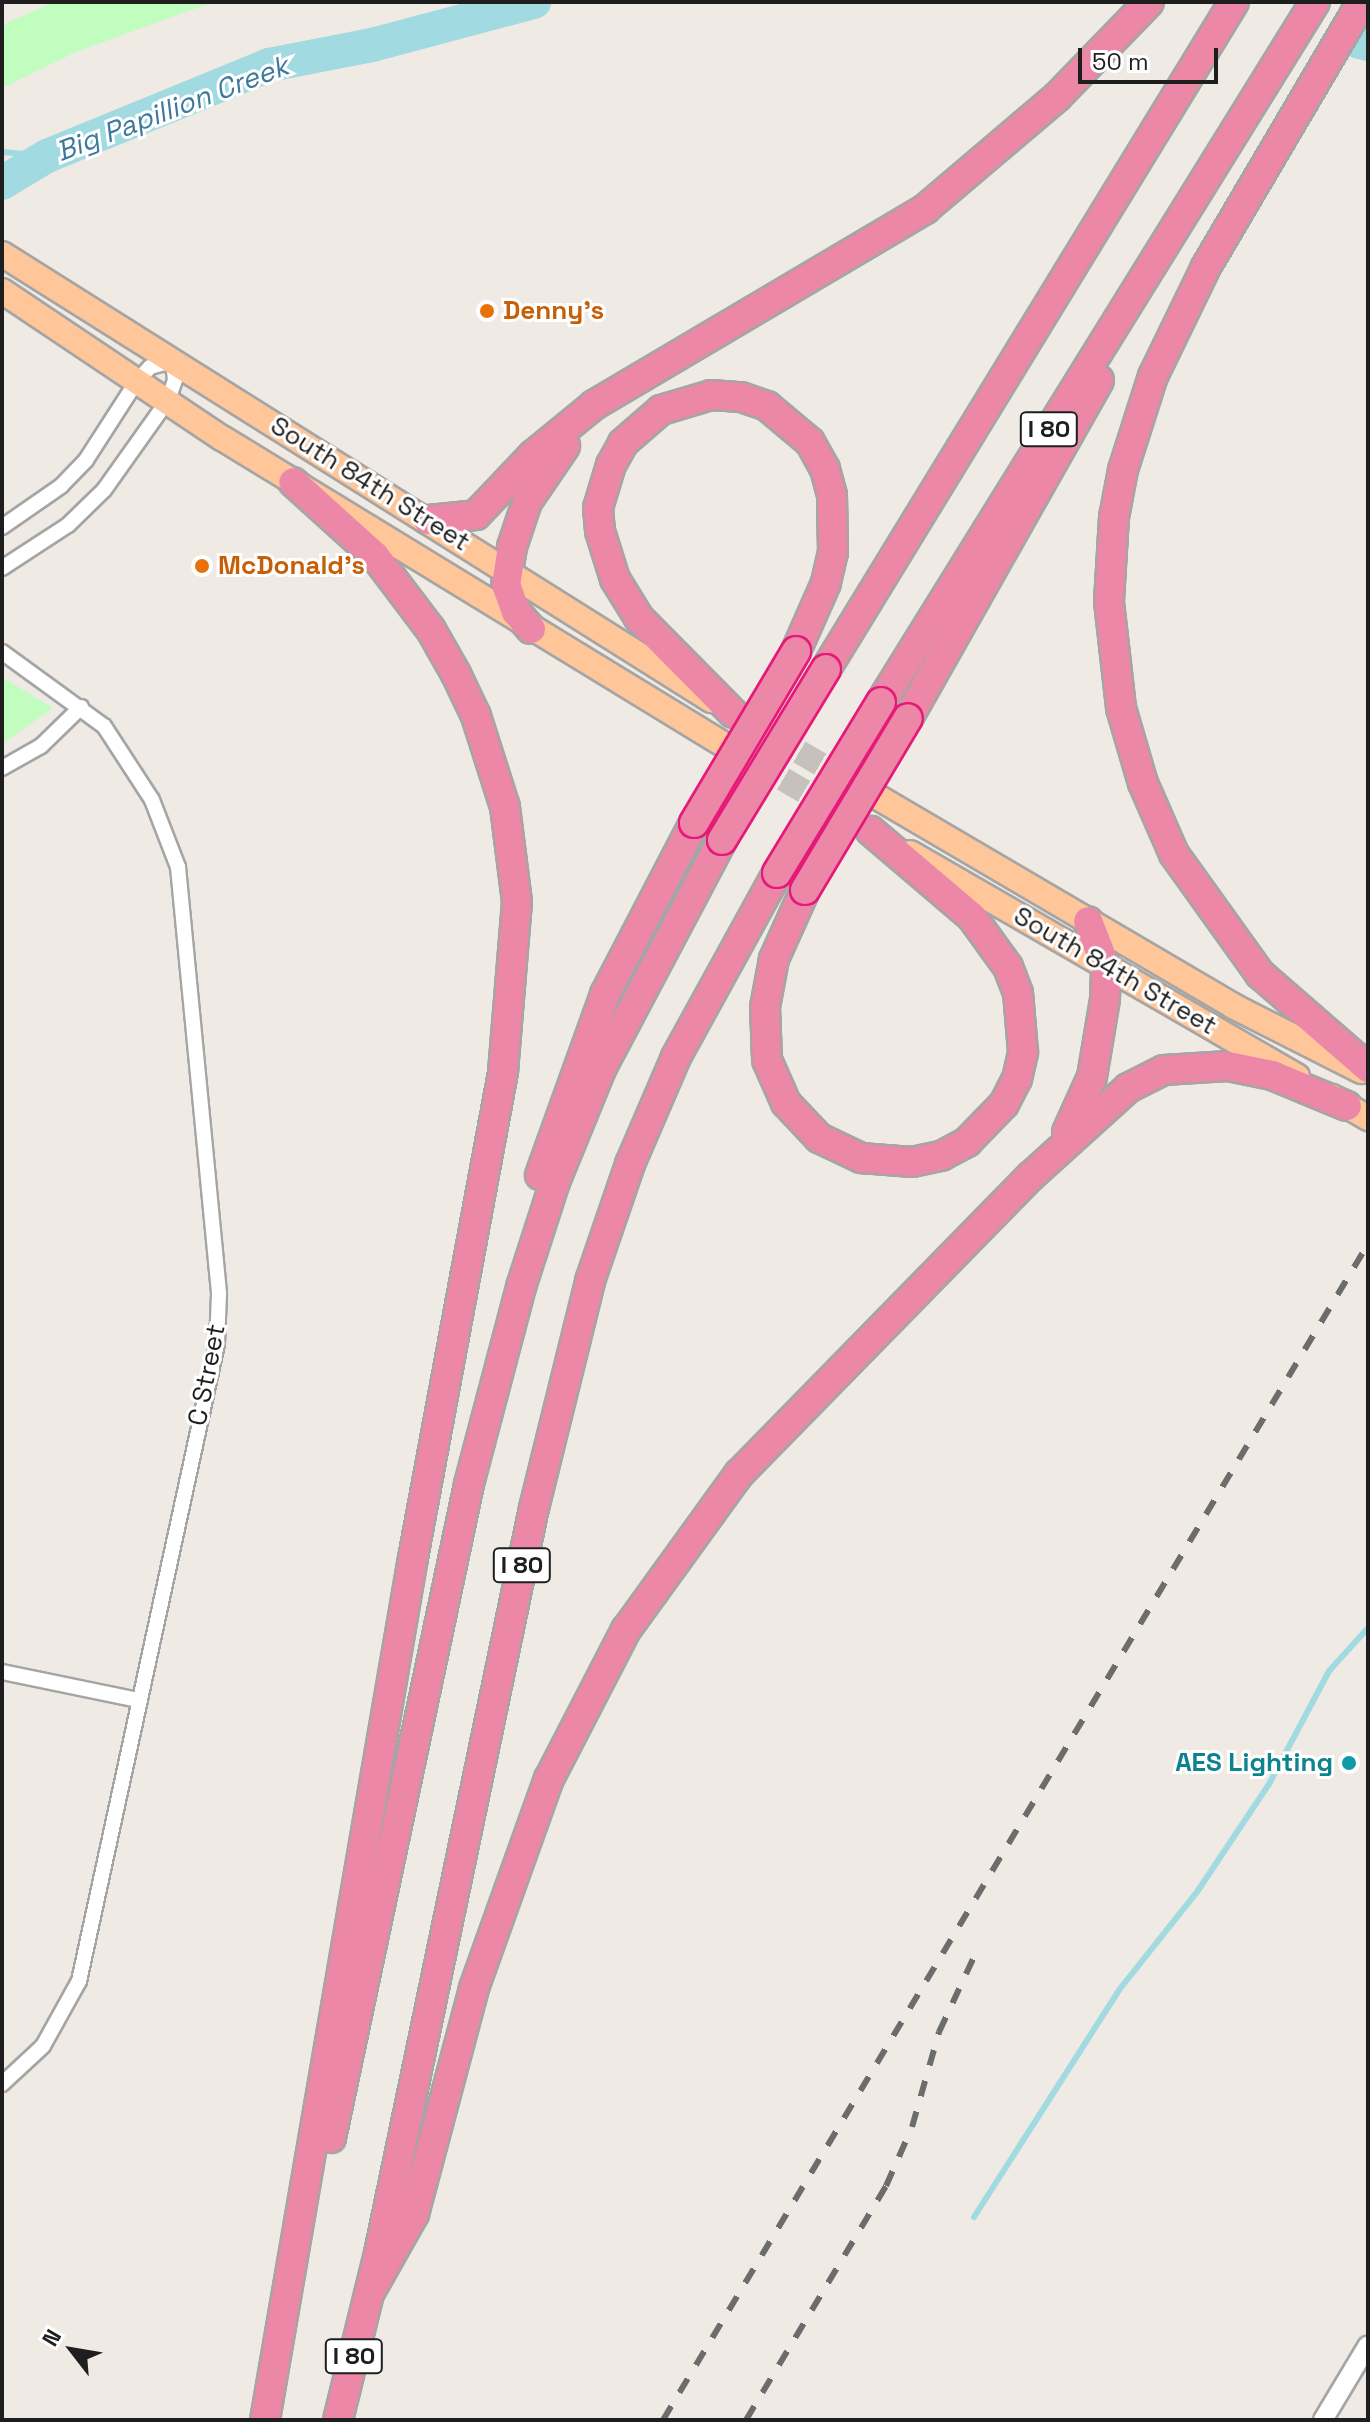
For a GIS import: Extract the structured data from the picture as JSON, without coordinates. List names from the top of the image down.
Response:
{
  "streets": {
    "highway": ["I 80"],
    "main road": ["South 84th Street"],
    "street": ["C Street"]
  },
  "water": ["Big Papillion Creek"],
  "places": ["Denny's", "McDonald's", "AES Lighting"],
  "scale_bar": "50 m",
  "north": "top left"
}
